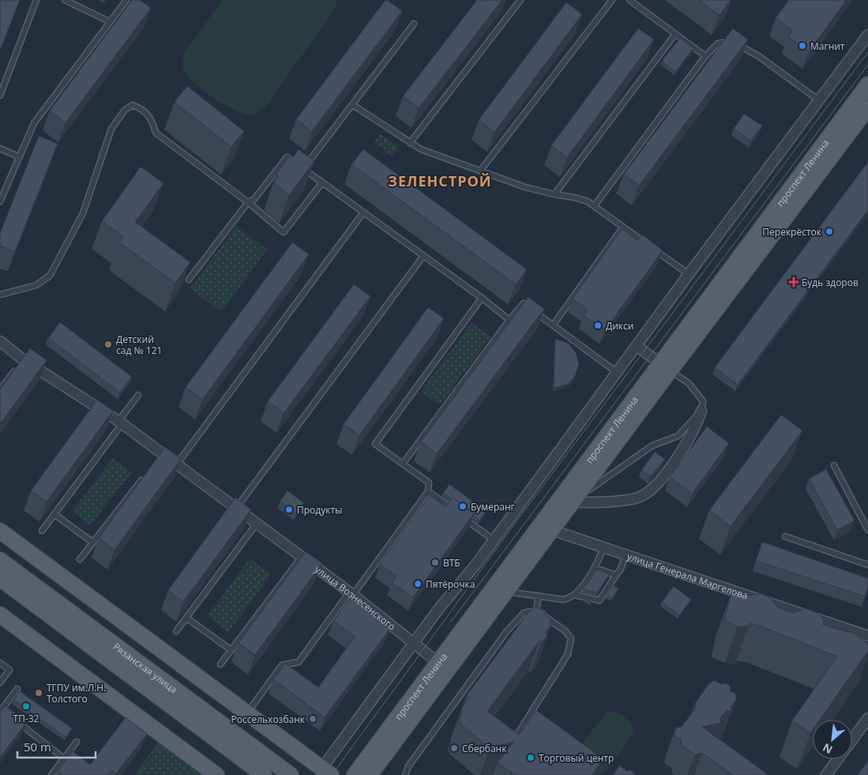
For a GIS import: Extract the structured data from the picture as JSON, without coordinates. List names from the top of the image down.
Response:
{
  "streets": {
    "main road": ["проспект Ленина", "Рязанская улица"],
    "street": ["улица Генерала Маргелова", "улица Вознесенского"]
  },
  "crossings": [
    ["проспект Ленина", "улица Генерала Маргелова"],
    ["проспект Ленина", "улица Вознесенского"]
  ],
  "districts": ["ЗЕЛЕНСТРОЙ"],
  "places": {
    "other": [
      "Магнит",
      "Перекрёсток",
      "Дикси",
      "Детский сад № 121",
      "Бумеранг",
      "Продукты",
      "ВТБ",
      "Пятёрочка",
      "ТГПУ им.Л.Н. Толстого",
      "ТП-32",
      "Россельхозбанк",
      "Сбербанк",
      "Торговый центр"
    ],
    "health": ["Будь здоров"]
  },
  "scale_bar": "50 m",
  "north": "bottom left"
}
